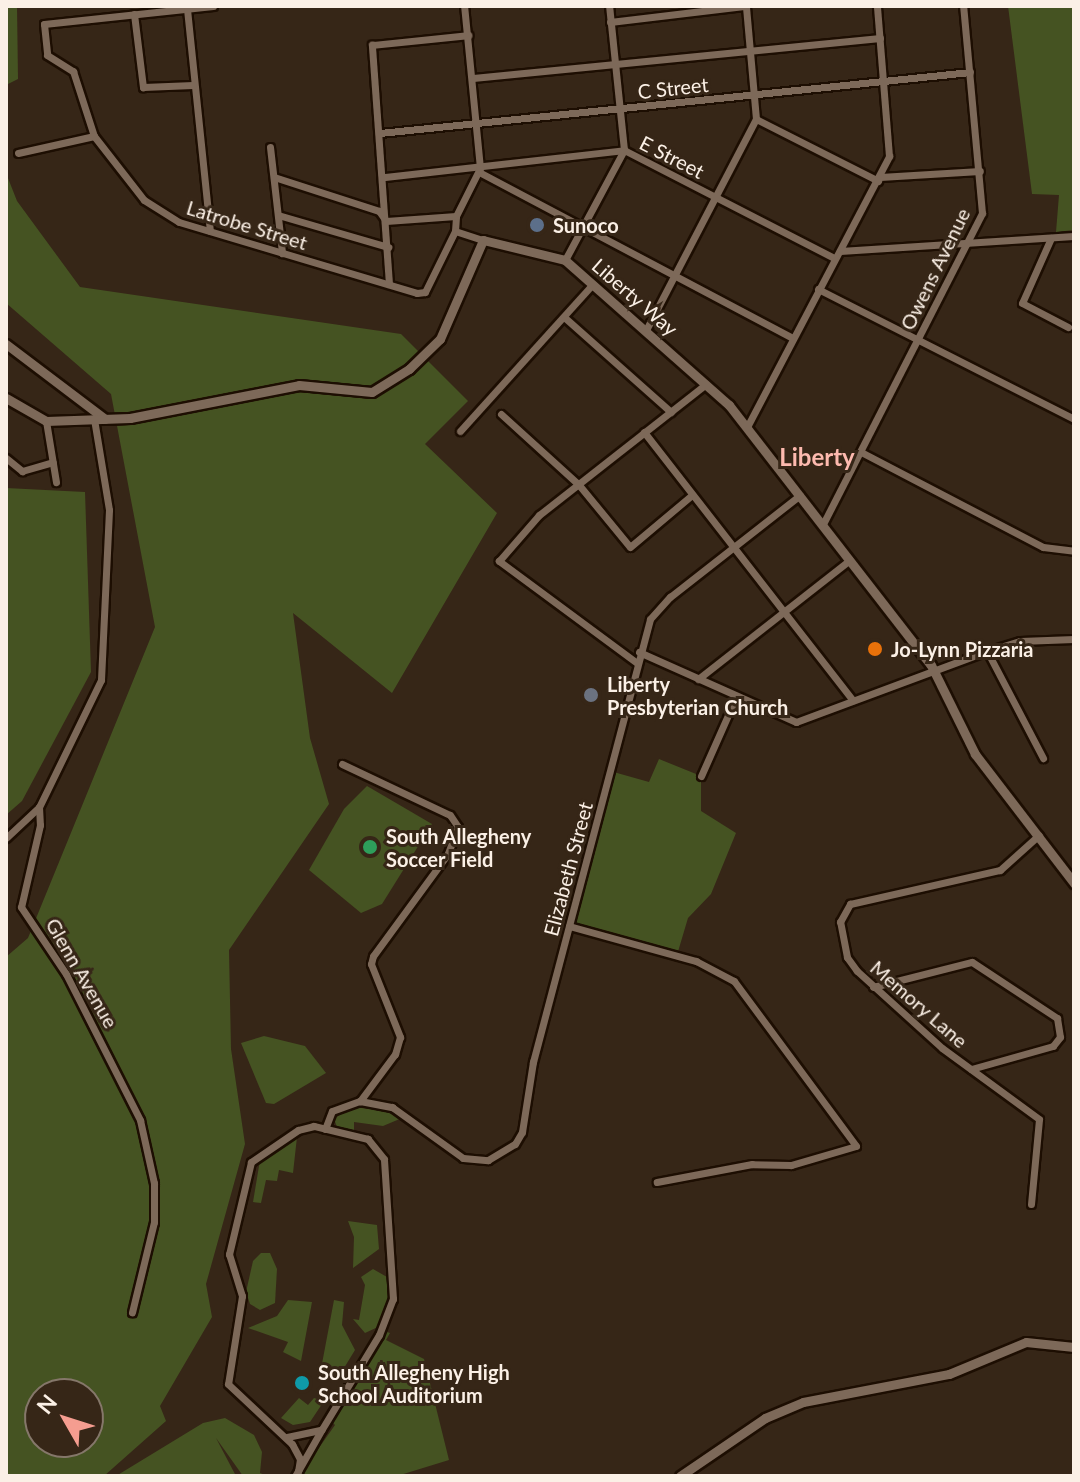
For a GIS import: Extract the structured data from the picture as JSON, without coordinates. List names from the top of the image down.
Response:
{
  "streets": {
    "street": [
      "C Street",
      "E Street",
      "Latrobe Street",
      "Owens Avenue",
      "Liberty Way",
      "Elizabeth Street",
      "Glenn Avenue",
      "Memory Lane"
    ]
  },
  "crossings": [
    ["C Street", "Owens Avenue"],
    ["Owens Avenue", "Liberty Way"],
    ["Liberty Way", "Elizabeth Street"],
    ["Liberty Way", "Memory Lane"]
  ],
  "districts": ["Liberty"],
  "places": [
    "Sunoco",
    "Jo-Lynn Pizzaria",
    "Liberty Presbyterian Church",
    "South Allegheny Soccer Field",
    "South Allegheny High School Auditorium"
  ],
  "north": "top left"
}
